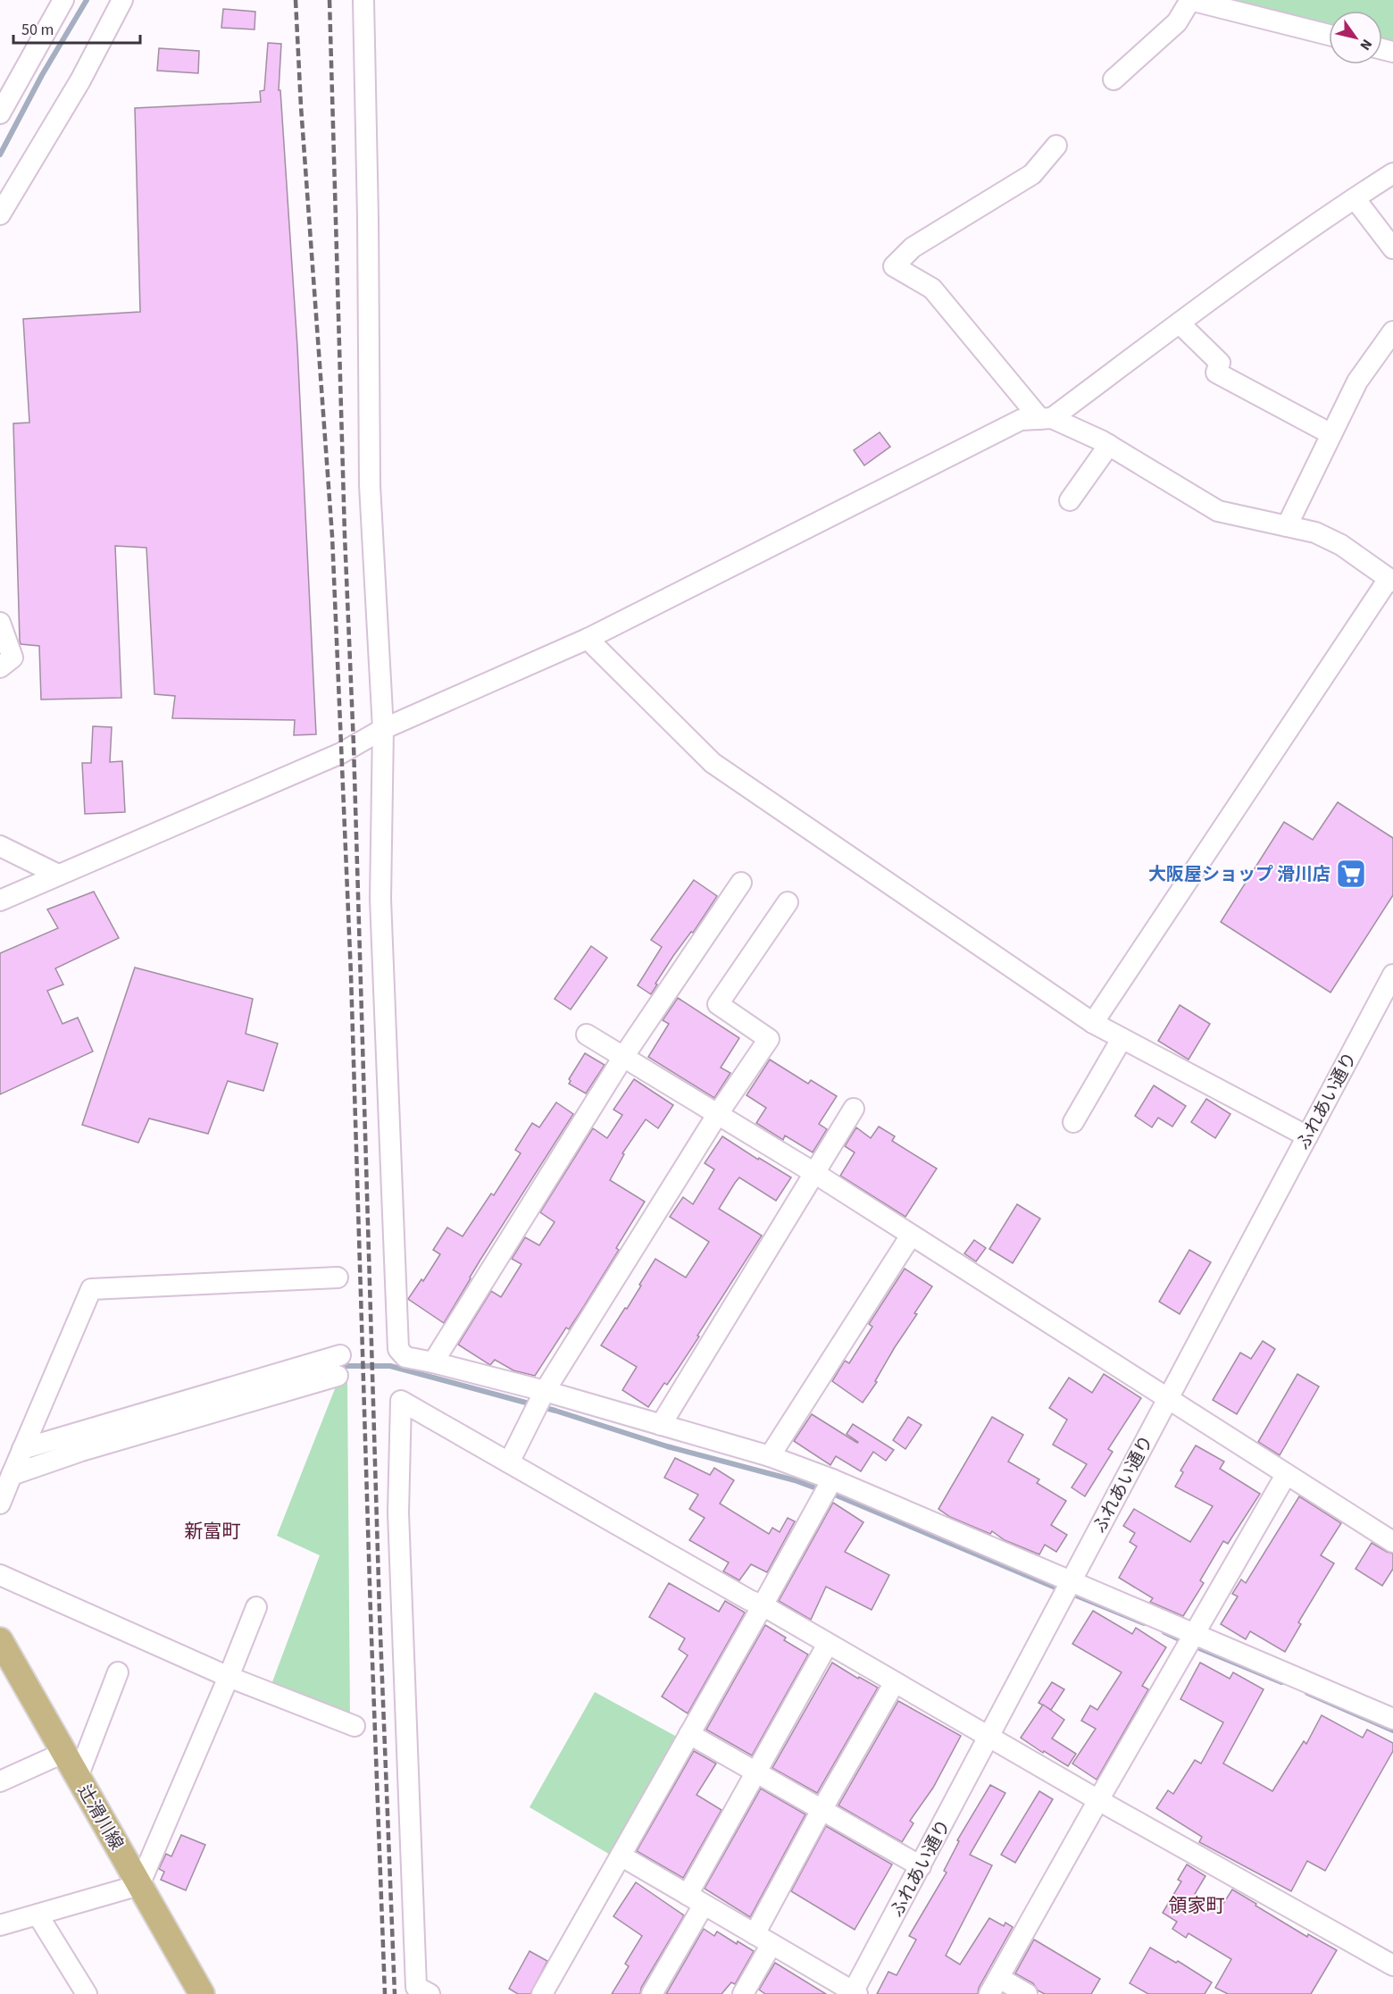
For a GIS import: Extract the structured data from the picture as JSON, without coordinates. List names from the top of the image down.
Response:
{
  "streets": {
    "main road": ["辻滑川線"],
    "street": ["ふれあい通り"]
  },
  "districts": ["新富町", "領家町"],
  "places": {
    "supermarket": ["大阪屋ショップ 滑川店"]
  },
  "scale_bar": "50 m",
  "north": "bottom right"
}
